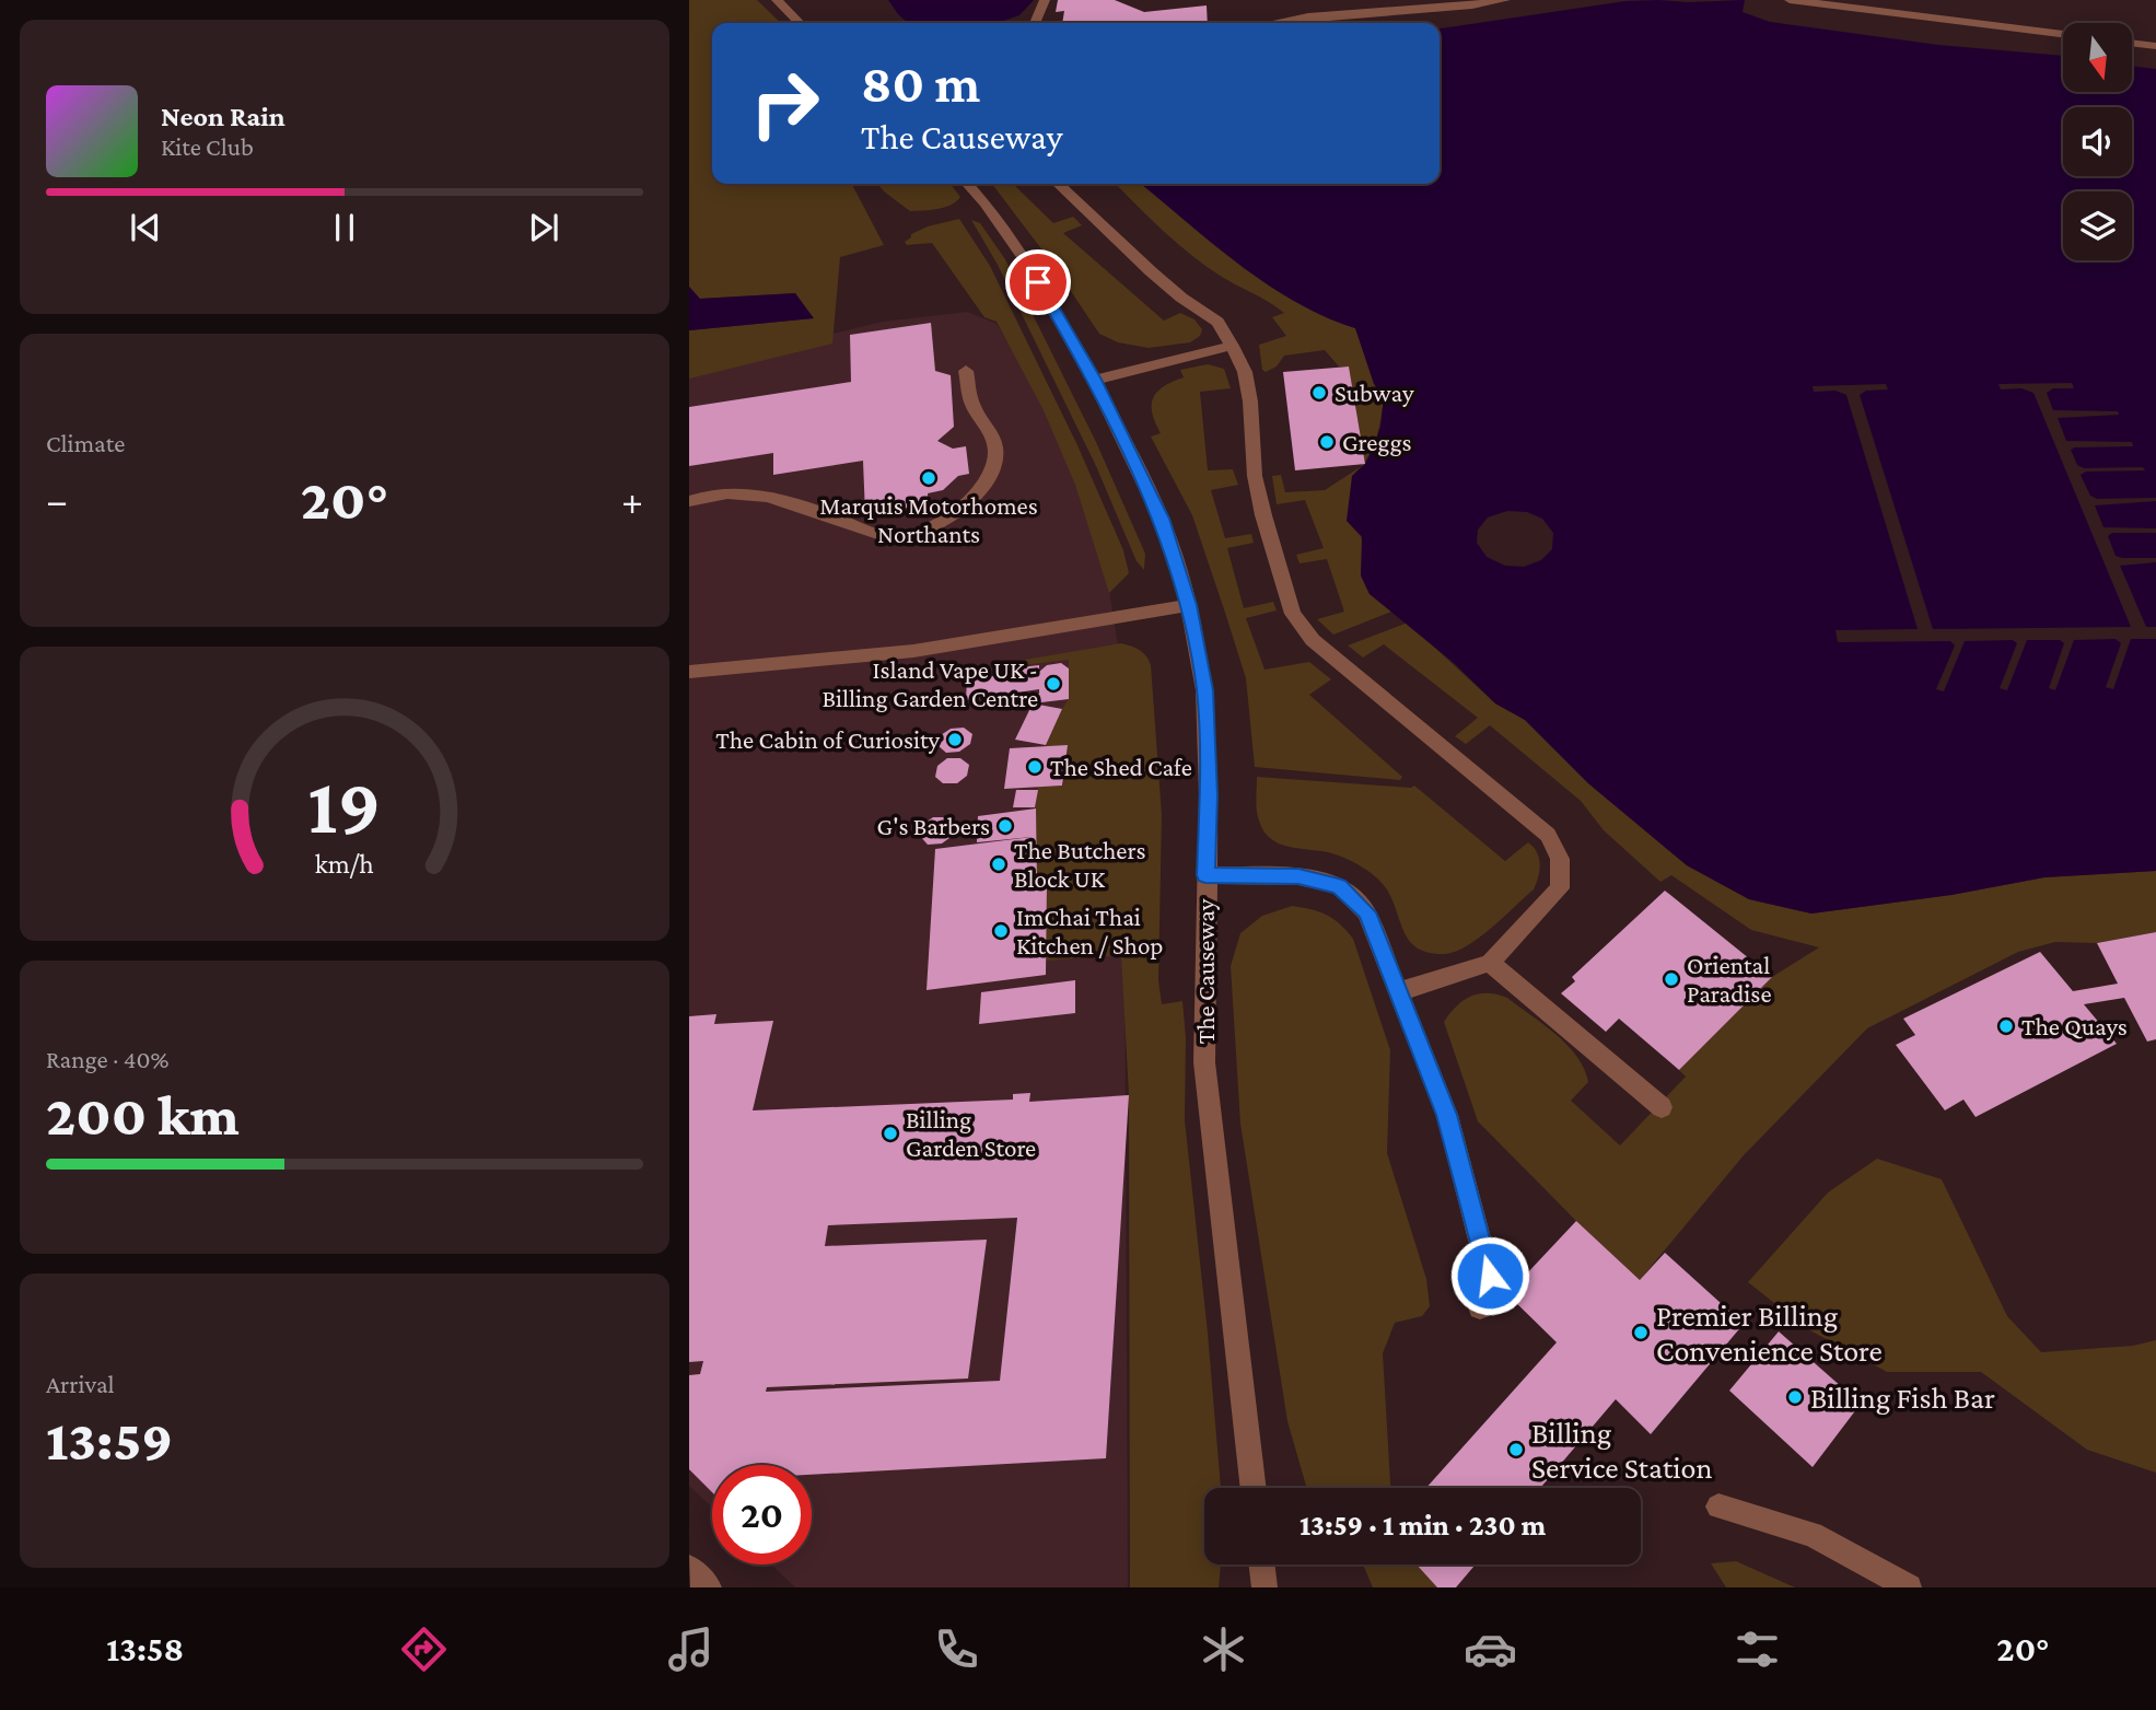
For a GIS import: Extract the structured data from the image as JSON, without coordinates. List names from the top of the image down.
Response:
{
  "streets": {
    "street": ["The Causeway"]
  },
  "places": [
    "Subway",
    "Greggs",
    "Marquis Motorhomes Northants",
    "Island Vape UK - Billing Garden Centre",
    "The Cabin of Curiosity",
    "The Shed Cafe",
    "G's Barbers",
    "The Butchers Block UK",
    "ImChai Thai Kitchen / Shop",
    "Oriental Paradise",
    "The Quays",
    "Billing Garden Store",
    "Premier Billing Convenience Store",
    "Billing Fish Bar",
    "Billing Service Station"
  ],
  "north": "bottom",
  "page": {
    "turn": ["80 m", "The Causeway"],
    "song": ["Neon Rain", "Kite Club"],
    "tile": [
      "Climate",
      ["Range · 40%", "200 km"],
      ["Arrival", "13:59"]
    ],
    "heat": ["−", "20°", "+"],
    "limit": "20",
    "trip": "13:59 · 1 min · 230 m",
    "tabs": ["13:58", "20°"],
    "gauge": ["19", "km/h"]
  }
}
